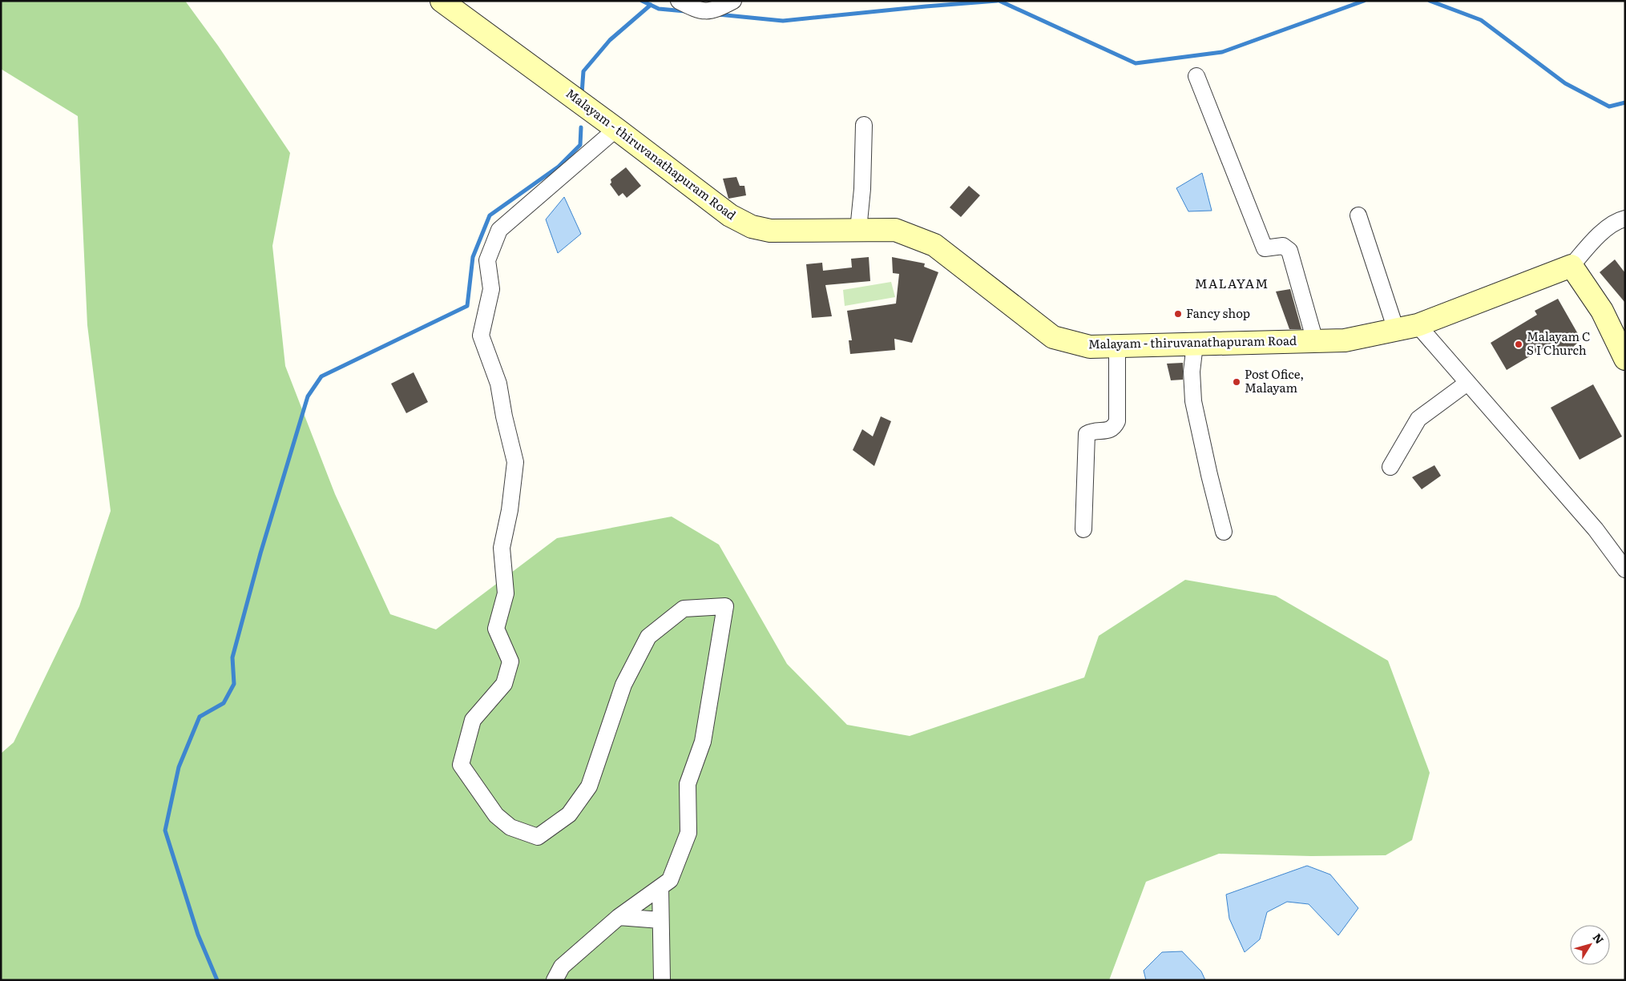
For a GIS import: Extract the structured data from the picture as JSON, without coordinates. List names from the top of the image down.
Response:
{
  "streets": {
    "main road": ["Malayam - thiruvanathapuram Road"]
  },
  "districts": ["MALAYAM"],
  "places": ["Fancy shop", "Malayam C S I Church", "Post Ofice, Malayam"],
  "north": "top right"
}
